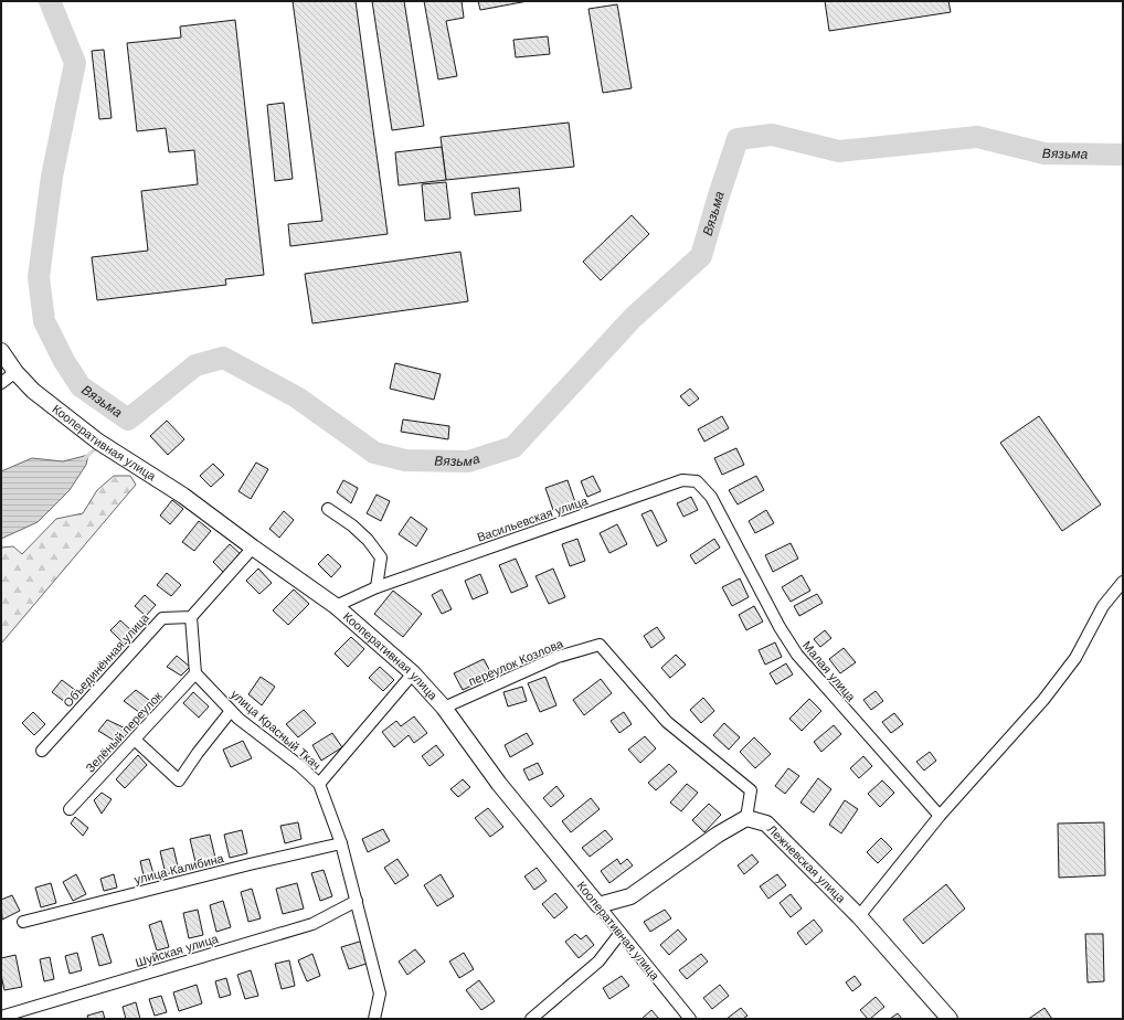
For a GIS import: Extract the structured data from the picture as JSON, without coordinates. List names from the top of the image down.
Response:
{
  "streets": {
    "street": [
      "Кооперативная улица",
      "Васильевская улица",
      "Объединённая улица",
      "переулок Козлова",
      "Малая улица",
      "улица Красный Ткач",
      "Зелёный переулок",
      "Лежневская улица",
      "улица Калибина",
      "Шуйская улица"
    ]
  },
  "crossings": [
    ["Кооперативная улица", "Васильевская улица"],
    ["Кооперативная улица", "переулок Козлова"],
    ["Васильевская улица", "Малая улица"],
    ["переулок Козлова", "Лежневская улица"],
    ["улица Красный Ткач", "Зелёный переулок"],
    ["улица Красный Ткач", "улица Калибина"],
    ["улица Красный Ткач", "Шуйская улица"]
  ],
  "water": ["Вязьма"]
}
